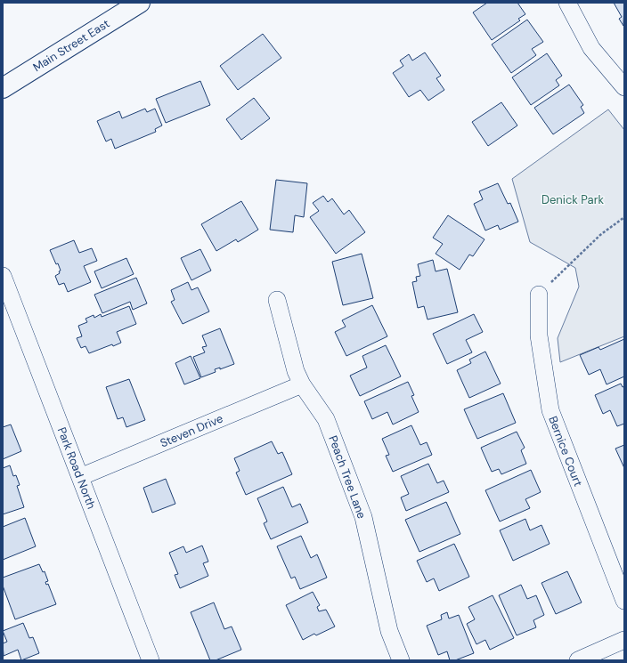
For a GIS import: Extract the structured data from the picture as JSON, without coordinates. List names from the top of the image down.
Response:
{
  "streets": {
    "main road": ["Main Street East"],
    "street": [
      "Steven Drive",
      "Bernice Court",
      "Park Road North",
      "Peach Tree Lane"
    ]
  },
  "crossings": [
    ["Steven Drive", "Park Road North"],
    ["Steven Drive", "Peach Tree Lane"]
  ],
  "parks": ["Denick Park"]
}
